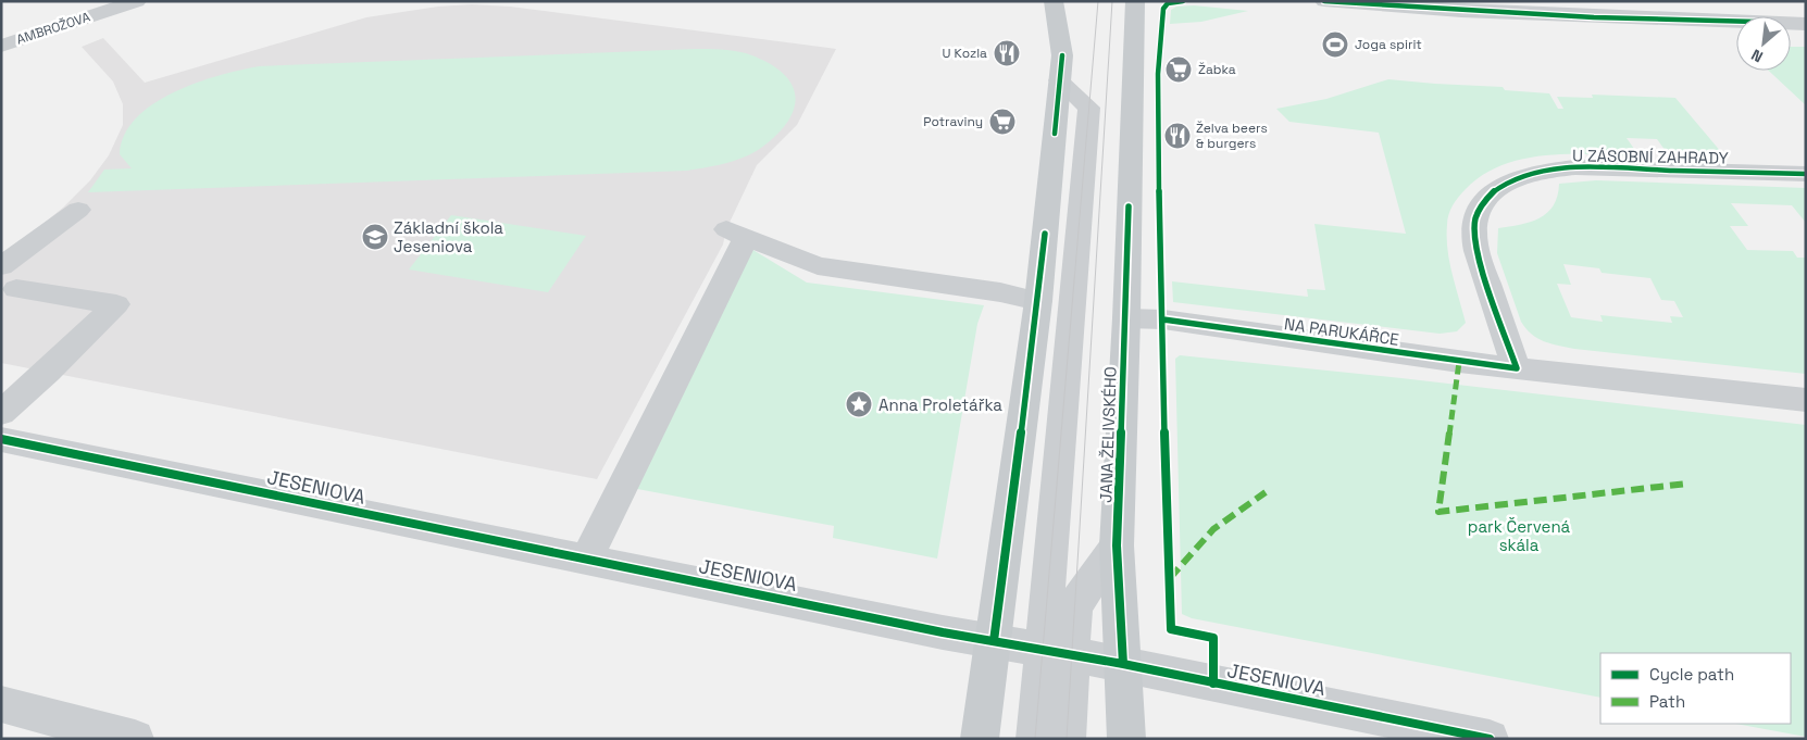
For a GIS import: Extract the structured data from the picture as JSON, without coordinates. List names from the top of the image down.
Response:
{
  "streets": {
    "main road": ["JANA ŽELIVSKÉHO"],
    "street": [
      "AMBROŽOVA",
      "U ZÁSOBNÍ ZAHRADY",
      "NA PARUKÁŘCE",
      "JESENIOVA"
    ]
  },
  "crossings": [
    ["U ZÁSOBNÍ ZAHRADY", "NA PARUKÁŘCE"],
    ["NA PARUKÁŘCE", "JANA ŽELIVSKÉHO"],
    ["JANA ŽELIVSKÉHO", "JESENIOVA"]
  ],
  "parks": ["park Červená skála"],
  "places": {
    "sports": ["Joga spirit"],
    "restaurant": ["U Kozla", "Želva beers & burgers"],
    "supermarket": ["Žabka", "Potraviny"],
    "school or university": ["Základní škola Jeseniova"],
    "place": ["Anna Proletářka"]
  },
  "legend": ["Cycle path", "Path"],
  "north": "bottom left"
}
